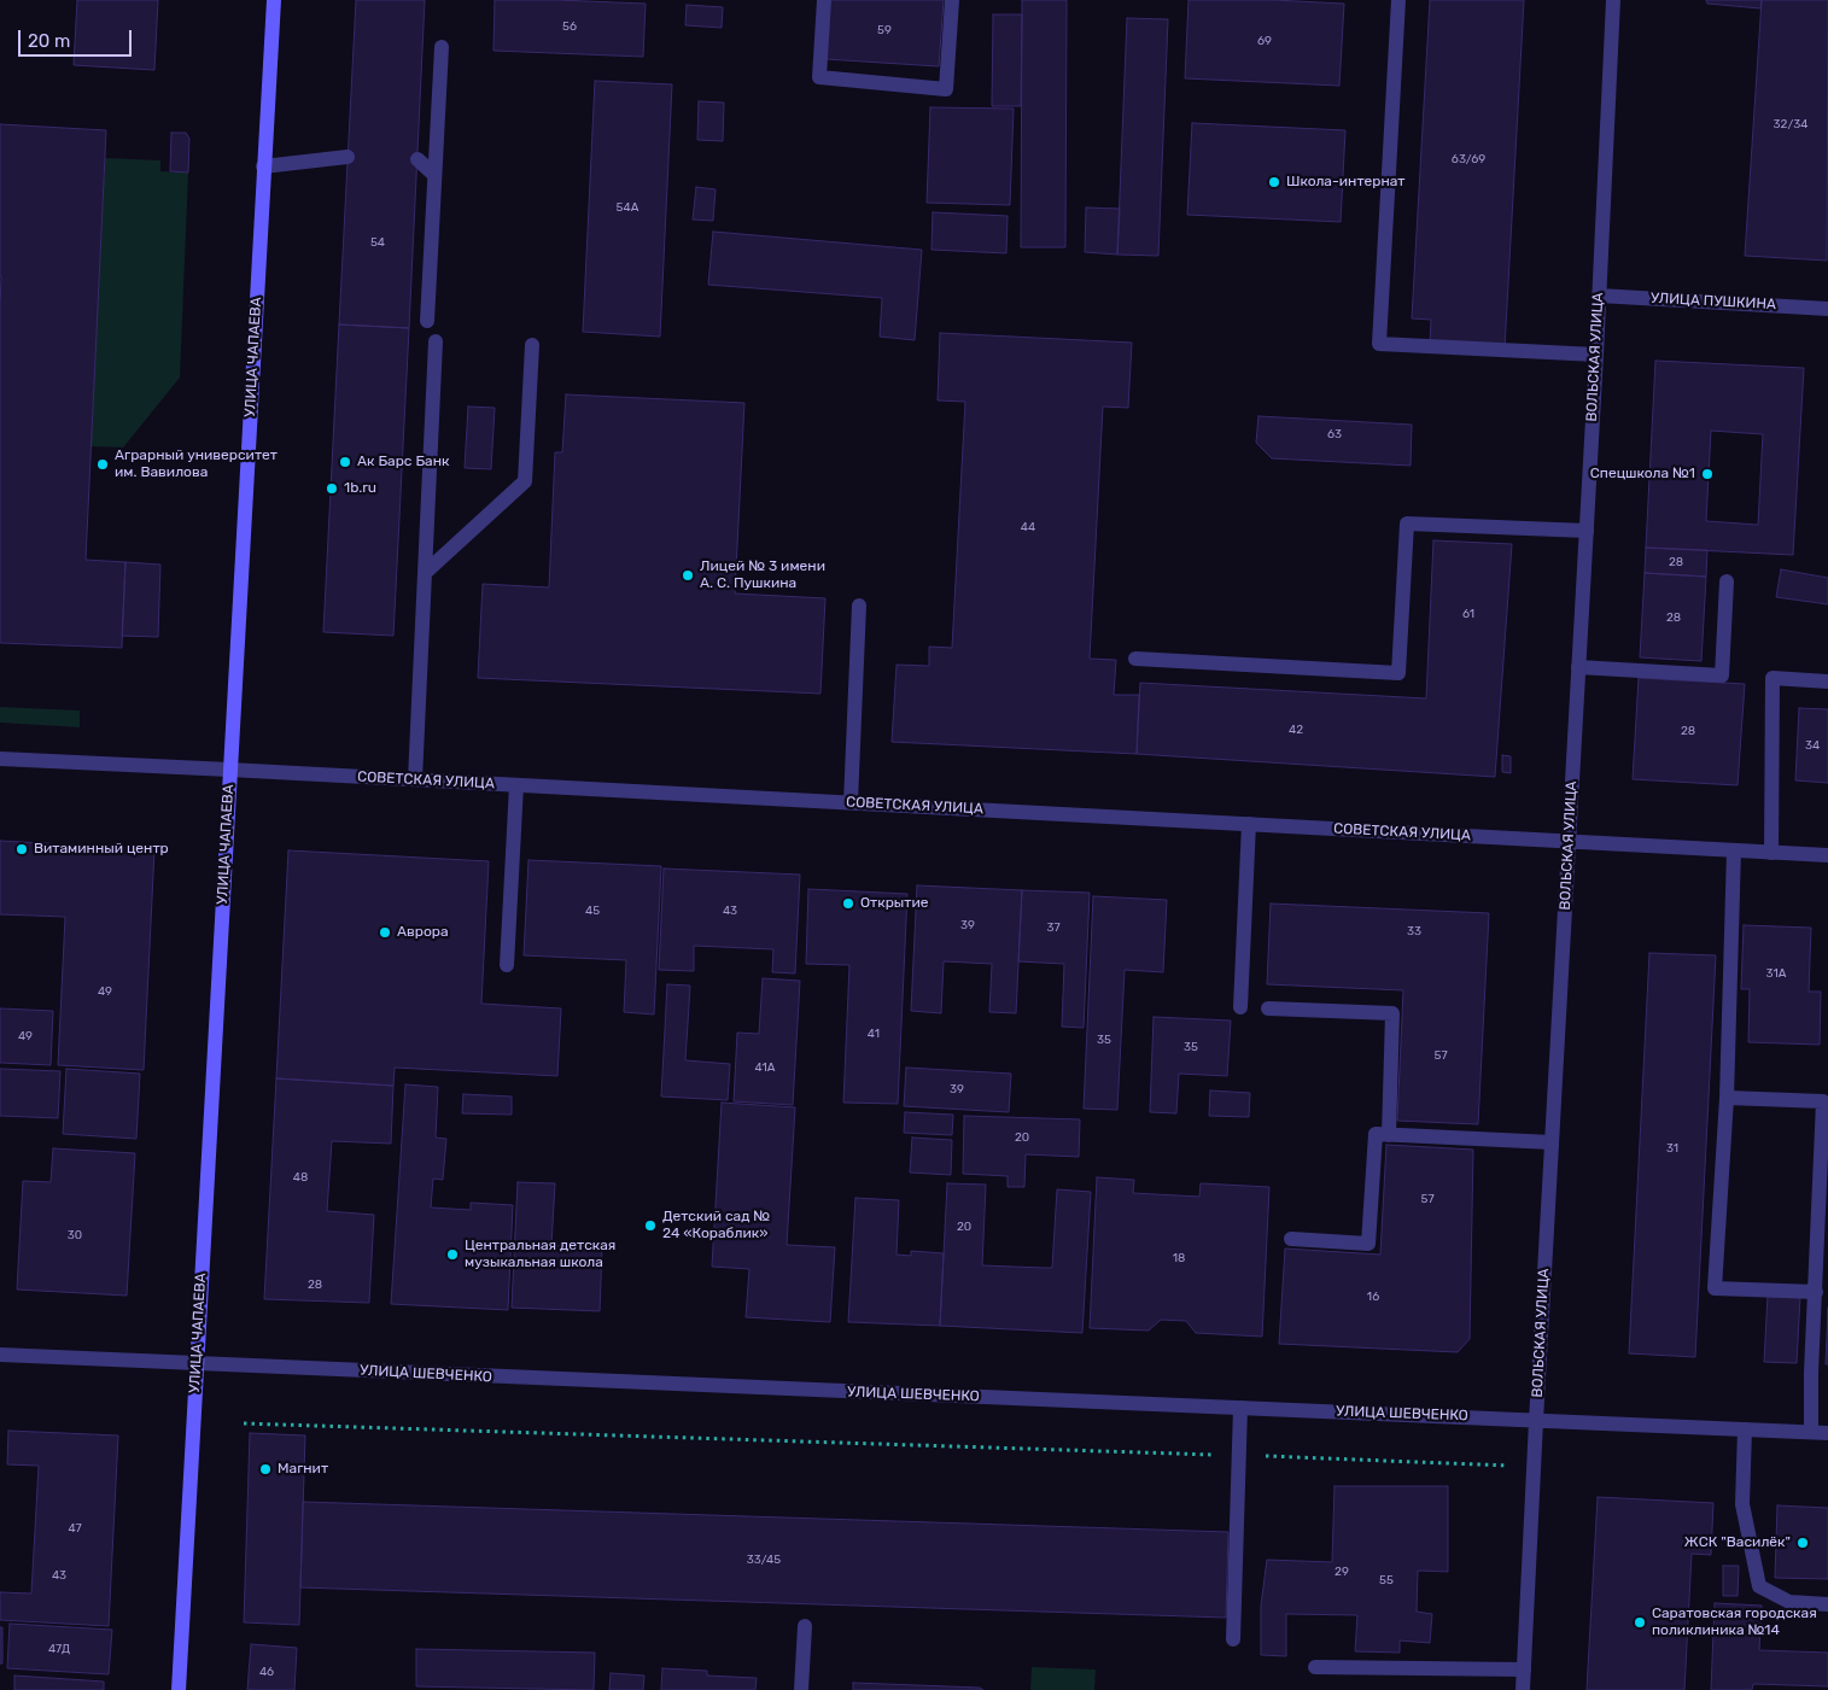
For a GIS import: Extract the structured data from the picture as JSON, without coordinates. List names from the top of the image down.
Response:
{
  "streets": {
    "street": [
      "УЛИЦА ПУШКИНА",
      "УЛИЦА ЧАПАЕВА",
      "ВОЛЬСКАЯ УЛИЦА",
      "СОВЕТСКАЯ УЛИЦА",
      "УЛИЦА ШЕВЧЕНКО"
    ]
  },
  "crossings": [
    ["УЛИЦА ПУШКИНА", "ВОЛЬСКАЯ УЛИЦА"],
    ["УЛИЦА ЧАПАЕВА", "СОВЕТСКАЯ УЛИЦА"],
    ["УЛИЦА ЧАПАЕВА", "УЛИЦА ШЕВЧЕНКО"],
    ["ВОЛЬСКАЯ УЛИЦА", "СОВЕТСКАЯ УЛИЦА"],
    ["ВОЛЬСКАЯ УЛИЦА", "УЛИЦА ШЕВЧЕНКО"]
  ],
  "places": [
    "Школа-интернат",
    "Ак Барс Банк",
    "Аграрный университет им. Вавилова",
    "Спецшкола №1",
    "1b.ru",
    "Лицей № 3 имени А. С. Пушкина",
    "Витаминный центр",
    "Открытие",
    "Аврора",
    "Детский сад № 24 «Кораблик»",
    "Центральная детская музыкальная школа",
    "Магнит",
    "ЖСК \"Василёк\"",
    "Саратовская городская поликлиника №14"
  ],
  "house_numbers": [
    "56",
    "59",
    "69",
    "32/34",
    "63/69",
    "54А",
    "54",
    "63",
    "44",
    "28",
    "61",
    "28",
    "42",
    "28",
    "34",
    "45",
    "43",
    "39",
    "37",
    "33",
    "31А",
    "49",
    "41",
    "49",
    "35",
    "35",
    "57",
    "41А",
    "39",
    "20",
    "31",
    "48",
    "57",
    "20",
    "30",
    "18",
    "28",
    "16",
    "47",
    "33/45",
    "29",
    "43",
    "55",
    "47Д",
    "46"
  ],
  "scale_bar": "20 m"
}
